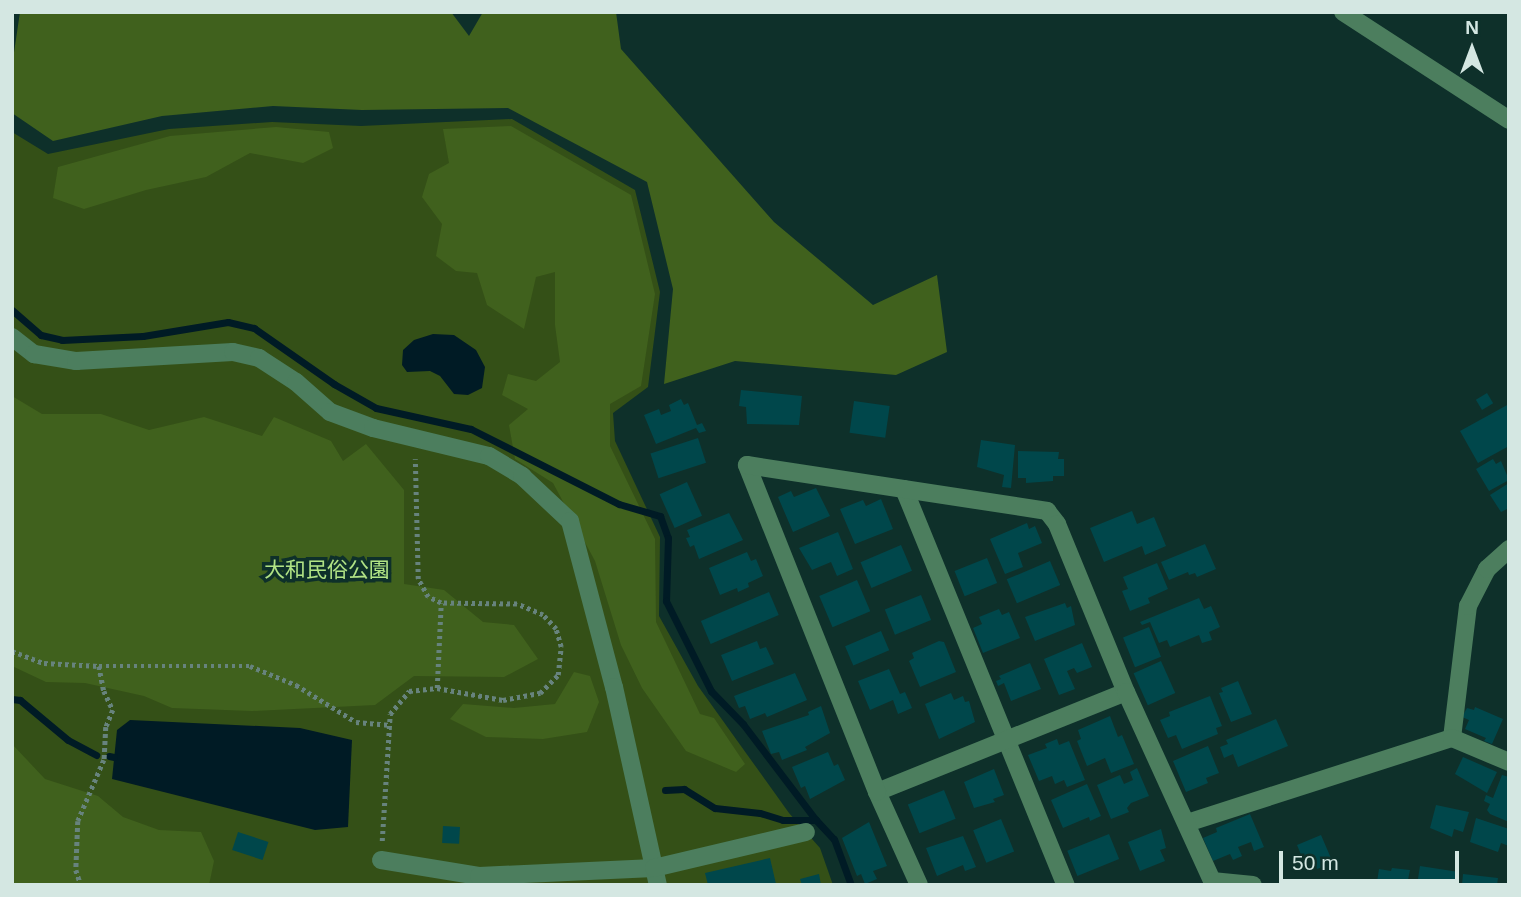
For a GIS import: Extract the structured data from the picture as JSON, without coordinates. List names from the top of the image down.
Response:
{
  "parks": ["大和民俗公園"],
  "scale_bar": "50 m",
  "north": "top"
}
